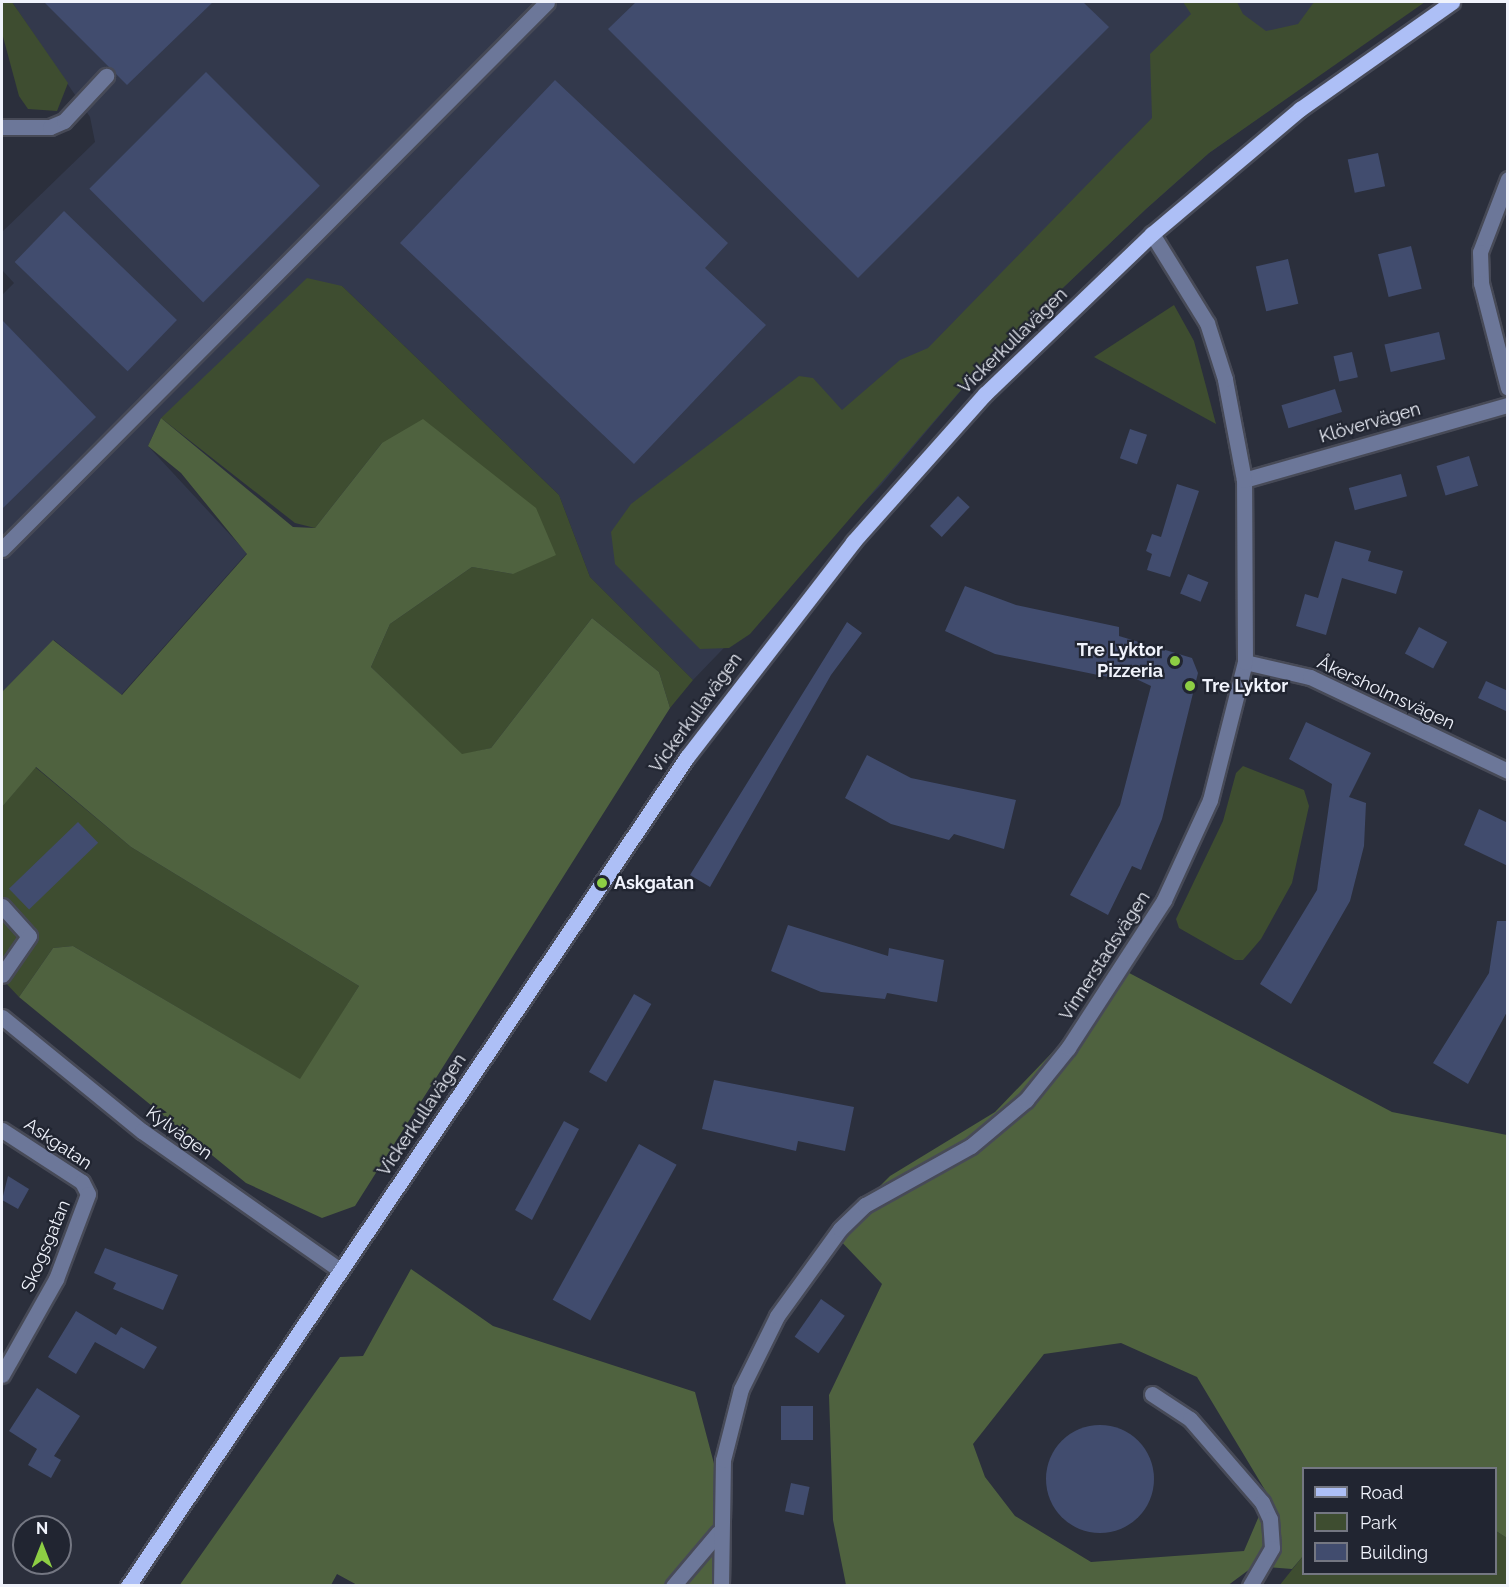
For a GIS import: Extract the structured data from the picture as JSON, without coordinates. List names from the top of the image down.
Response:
{
  "streets": {
    "main road": ["Vickerkullavägen"],
    "street": [
      "Klövervägen",
      "Åkersholmsvägen",
      "Vinnerstadsvägen",
      "Kylvägen",
      "Askgatan",
      "Skogsgatan"
    ]
  },
  "crossings": [
    ["Vickerkullavägen", "Vinnerstadsvägen"],
    ["Vickerkullavägen", "Kylvägen"],
    ["Klövervägen", "Vinnerstadsvägen"],
    ["Åkersholmsvägen", "Vinnerstadsvägen"],
    ["Askgatan", "Skogsgatan"]
  ],
  "places": ["Tre Lyktor Pizzeria", "Tre Lyktor", "Askgatan"],
  "legend": ["Road", "Park", "Building"],
  "north": "top"
}
